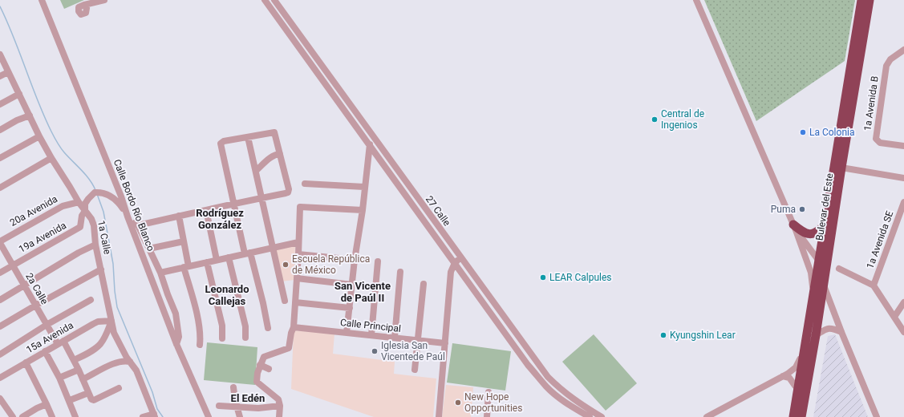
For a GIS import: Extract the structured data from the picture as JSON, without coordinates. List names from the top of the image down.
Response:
{
  "streets": {
    "highway": ["Bulevar del Este"],
    "street": [
      "1a Avenida B",
      "Calle Bordo Río Blanco",
      "20a Avenida",
      "27 Calle",
      "19a Avenida",
      "1a Calle",
      "1a Avenida SE",
      "2a Calle",
      "Calle Principal",
      "15a Avenida"
    ]
  },
  "crossings": [
    ["Calle Bordo Río Blanco", "19a Avenida"],
    ["20a Avenida", "1a Calle"],
    ["20a Avenida", "2a Calle"],
    ["19a Avenida", "1a Calle"],
    ["19a Avenida", "2a Calle"],
    ["1a Calle", "15a Avenida"],
    ["2a Calle", "15a Avenida"]
  ],
  "districts": [
    "Rodríguez González",
    "San Vicente de Paúl II",
    "Leonardo Callejas",
    "El Edén"
  ],
  "places": [
    "Central de Ingenios",
    "La Colonia",
    "Puma",
    "Escuela República de México",
    "LEAR Calpules",
    "Kyungshin Lear",
    "Iglesia San Vicentede Paúl",
    "New Hope Opportunities"
  ]
}
